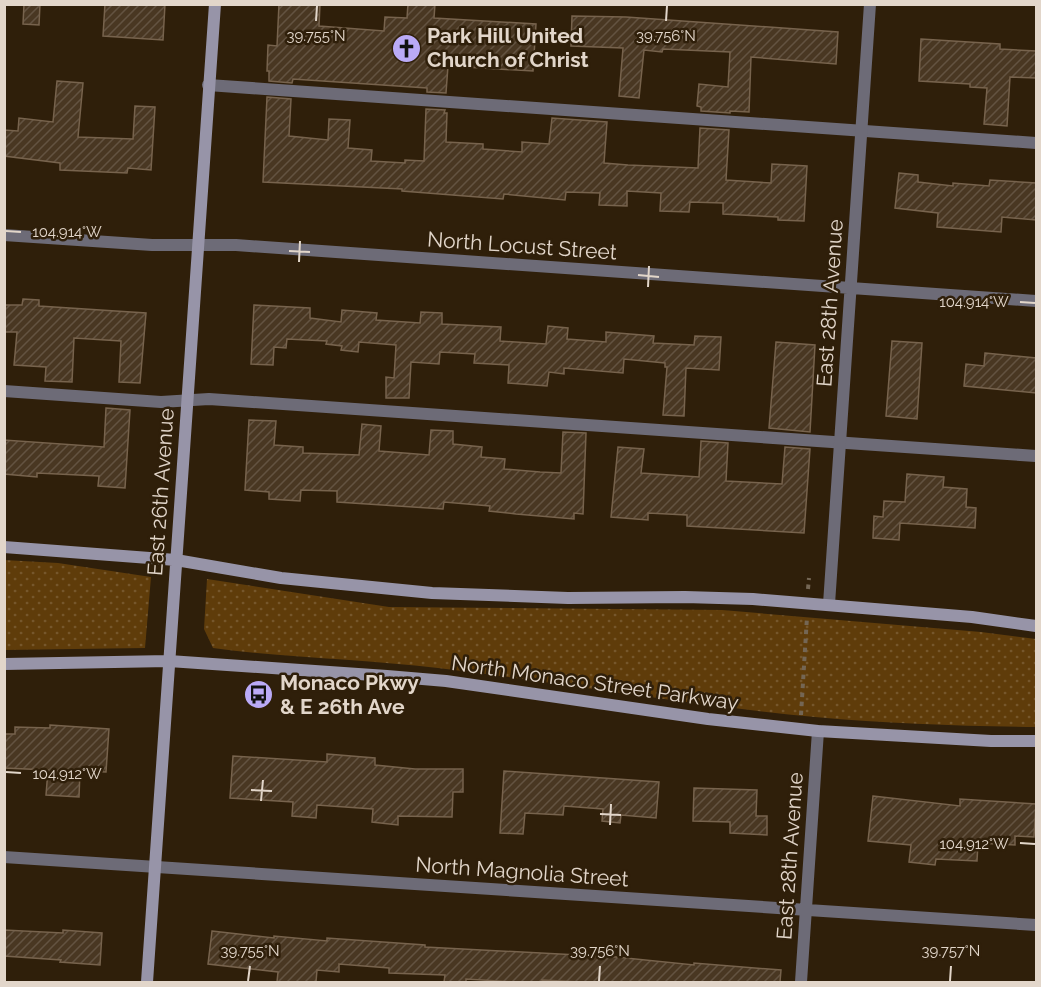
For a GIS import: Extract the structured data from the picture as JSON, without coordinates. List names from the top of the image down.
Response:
{
  "streets": {
    "main road": ["East 26th Avenue", "North Monaco Street Parkway"],
    "street": ["North Locust Street", "East 28th Avenue", "North Magnolia Street"]
  },
  "crossings": [
    ["North Locust Street", "East 28th Avenue"],
    ["North Locust Street", "East 26th Avenue"],
    ["East 28th Avenue", "North Monaco Street Parkway"],
    ["East 28th Avenue", "North Magnolia Street"],
    ["East 26th Avenue", "North Monaco Street Parkway"],
    ["East 26th Avenue", "North Magnolia Street"]
  ],
  "places": {
    "church": ["Park Hill United Church of Christ"],
    "bus stop": ["Monaco Pkwy & E 26th Ave"]
  },
  "coordinates": [
    "39.755°N",
    "39.756°N",
    "104.914°W",
    "104.912°W",
    "39.757°N"
  ]
}
